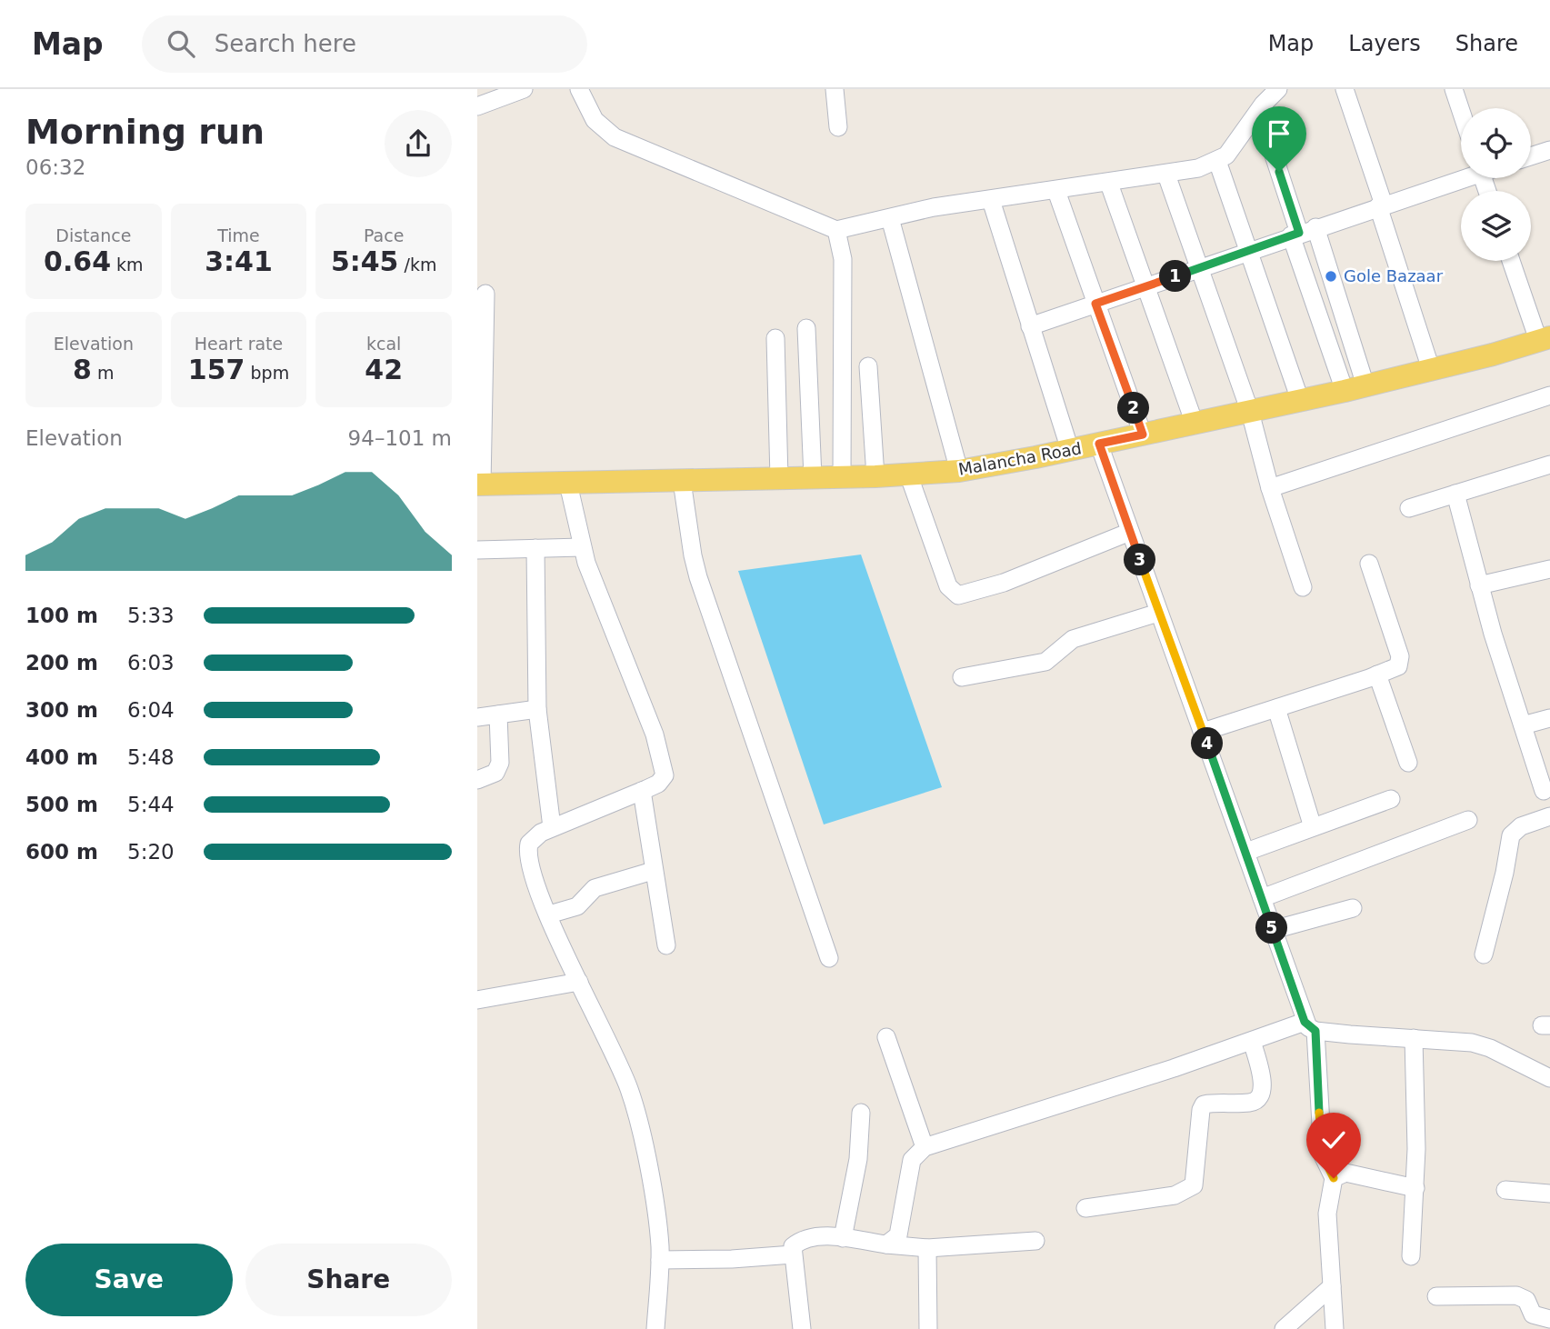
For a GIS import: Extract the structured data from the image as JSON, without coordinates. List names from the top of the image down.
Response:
{
  "streets": {
    "main road": ["Malancha Road"]
  },
  "places": ["Gole Bazaar"],
  "page": {
    "header": "Map",
    "search": "Search here",
    "nav": ["Map", "Layers", "Share"],
    "heading": ["Morning run", "06:32"],
    "stats": [
      ["Distance", "0.64 km"],
      ["Time", "3:41"],
      ["Pace", "5:45 /km"],
      ["Elevation", "8 m"],
      ["Heart rate", "157 bpm"],
      ["kcal", "42"]
    ],
    "pins": [
      "1",
      "2",
      "3",
      "4",
      "5"
    ],
    "chart": ["Elevation", "94–101 m"],
    "list": [
      {
        "name": "100 m",
        "note": "5:33"
      },
      {
        "name": "200 m",
        "note": "6:03"
      },
      {
        "name": "300 m",
        "note": "6:04"
      },
      {
        "name": "400 m",
        "note": "5:48"
      },
      {
        "name": "500 m",
        "note": "5:44"
      },
      {
        "name": "600 m",
        "note": "5:20"
      }
    ],
    "buttons": ["Save", "Share"]
  }
}
